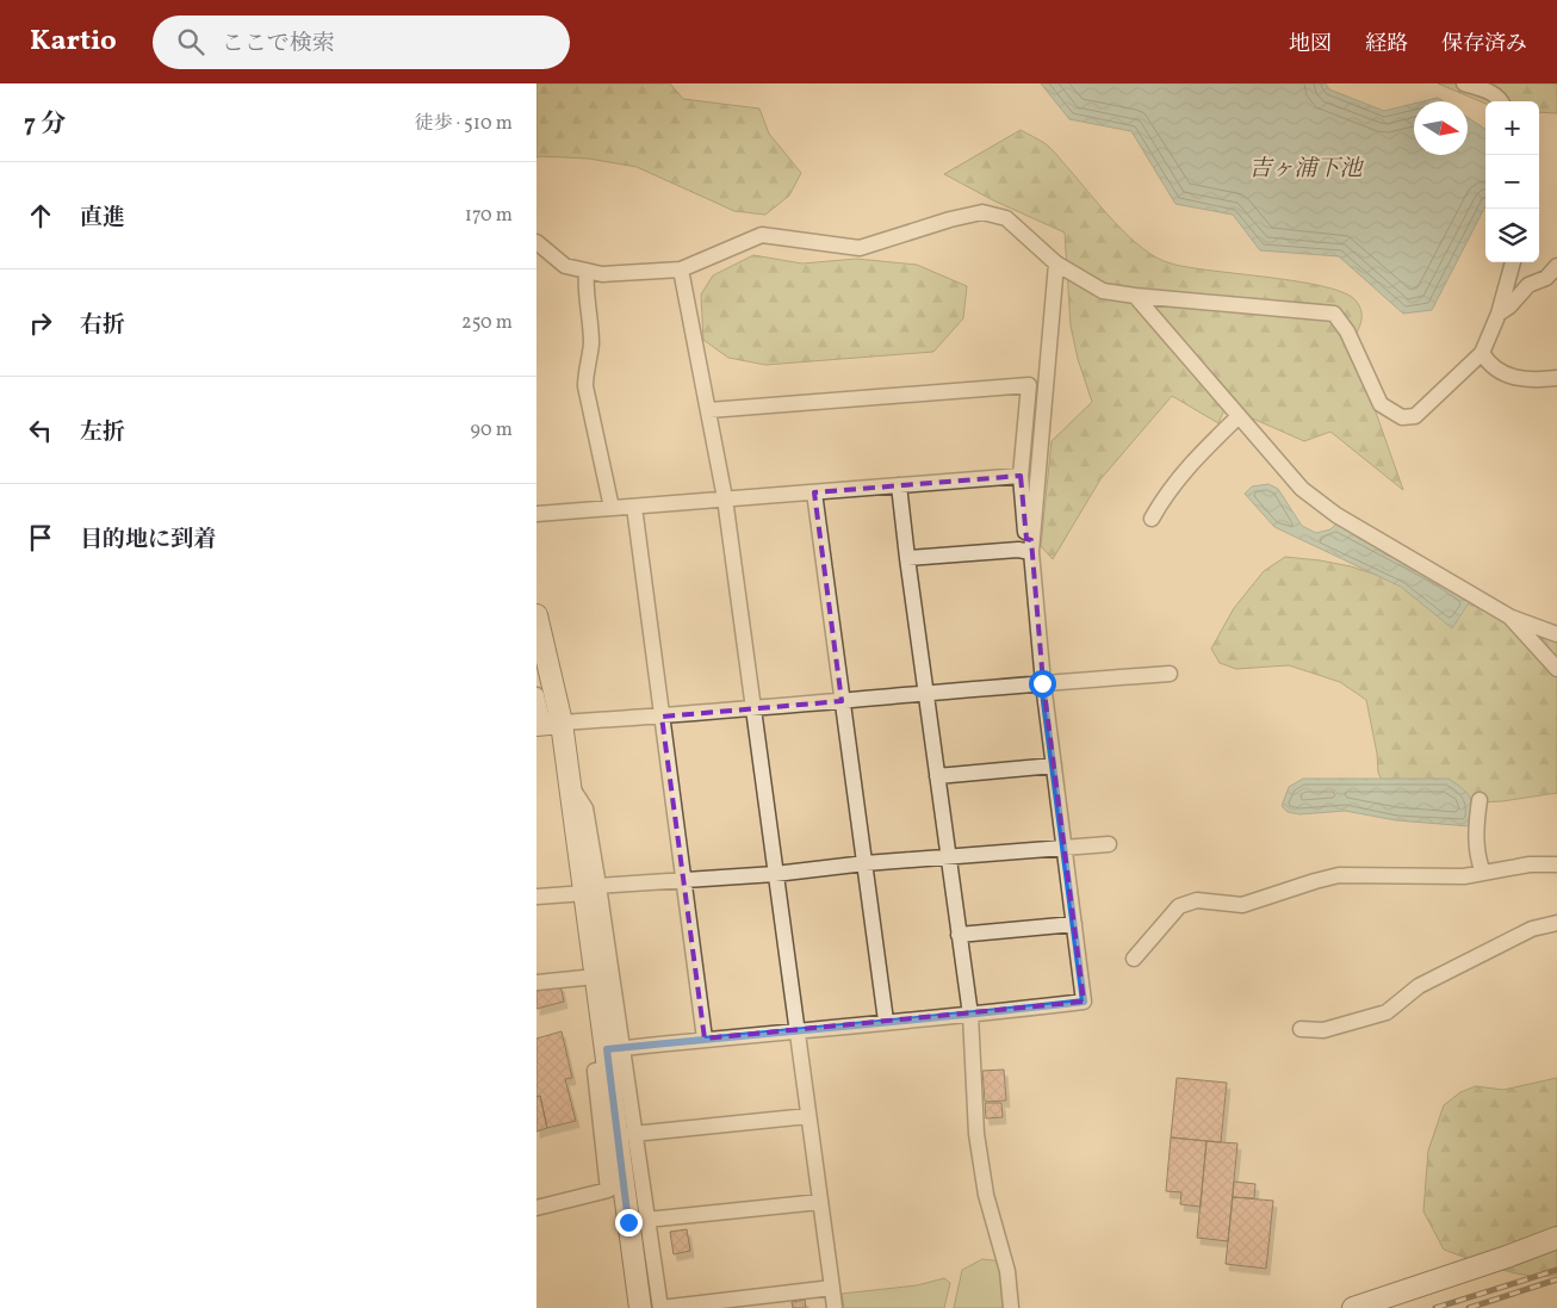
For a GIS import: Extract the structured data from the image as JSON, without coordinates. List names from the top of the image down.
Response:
{
  "water": ["吉ヶ浦下池"],
  "north": "right",
  "page": {
    "header": "Kartio",
    "search": "ここで検索",
    "nav": ["地図", "経路", "保存済み"],
    "heading": ["7 分", "徒歩 · 510 m"],
    "map_buttons": ["+", "−"],
    "list": [
      ["直進", "170 m"],
      ["右折", "250 m"],
      ["左折", "90 m"],
      "目的地に到着"
    ]
  }
}
